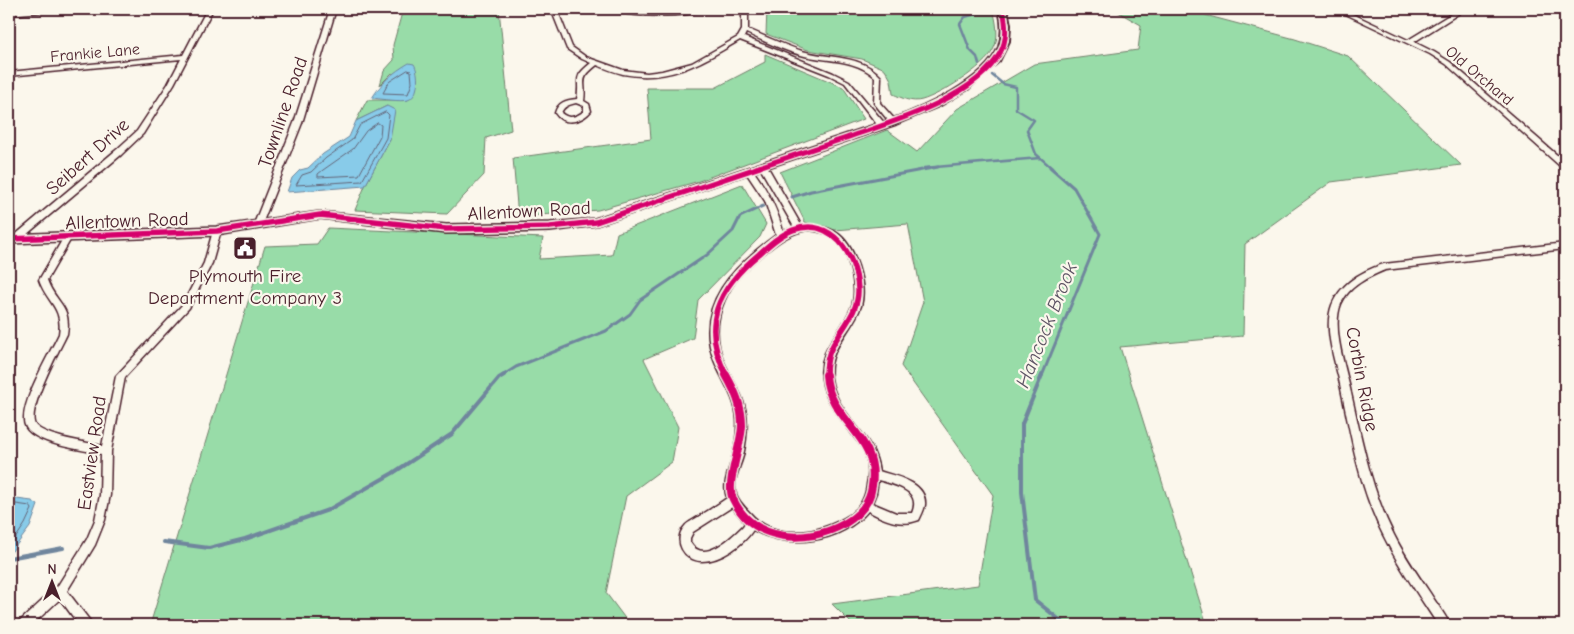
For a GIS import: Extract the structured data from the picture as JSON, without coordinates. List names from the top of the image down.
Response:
{
  "streets": {
    "street": [
      "Frankie Lane",
      "Old Orchard",
      "Townline Road",
      "Seibert Drive",
      "Allentown Road",
      "Corbin Ridge",
      "Eastview Road"
    ]
  },
  "crossings": [
    ["Frankie Lane", "Seibert Drive"],
    ["Townline Road", "Allentown Road"],
    ["Seibert Drive", "Allentown Road"],
    ["Allentown Road", "Eastview Road"]
  ],
  "water": ["Hancock Brook"],
  "places": {
    "public building": ["Plymouth Fire Department Company 3"]
  },
  "north": "top"
}
